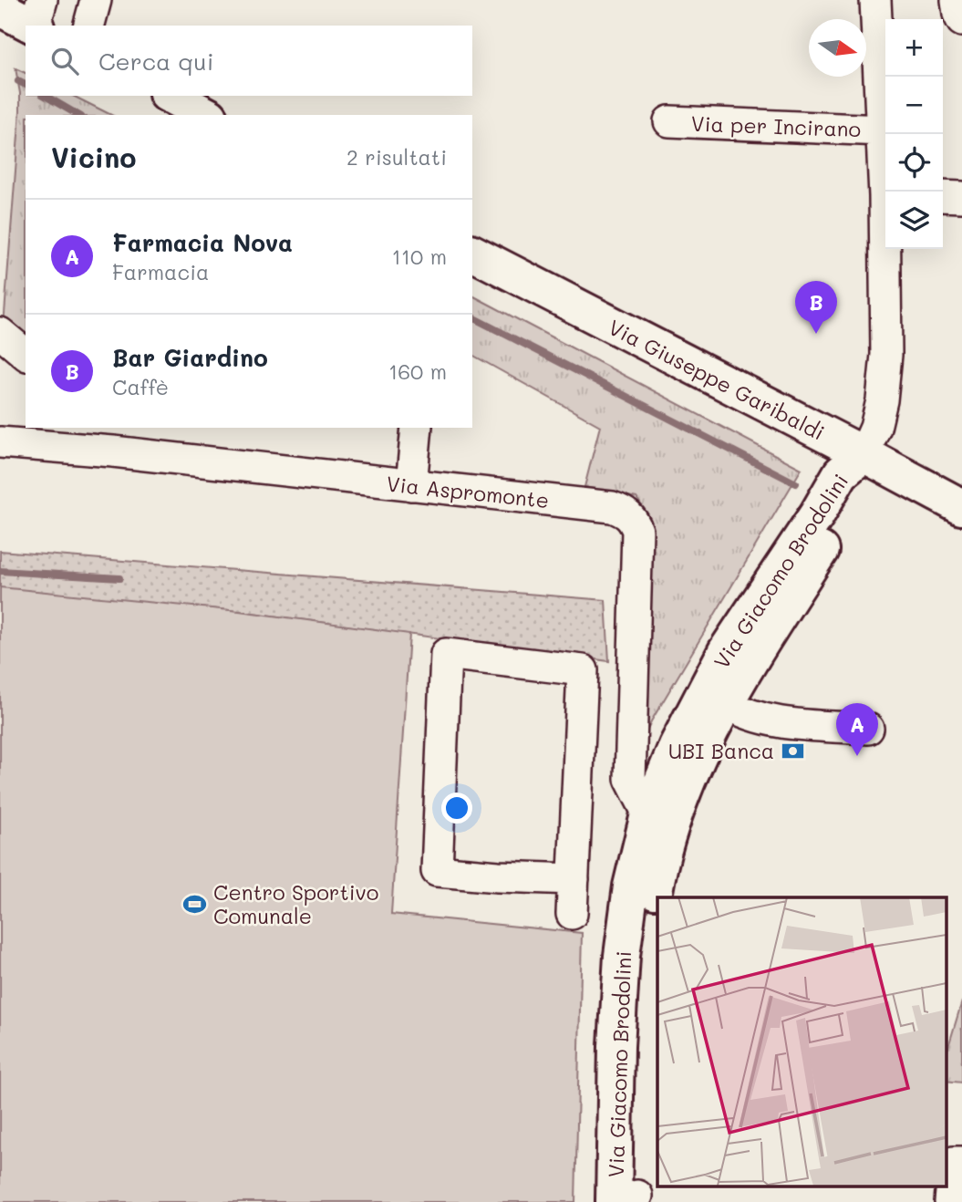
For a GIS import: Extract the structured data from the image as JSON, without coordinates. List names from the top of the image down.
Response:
{
  "streets": {
    "main road": ["Via Giuseppe Garibaldi", "Via Giacomo Brodolini"],
    "street": ["Via per Incirano", "Via Aspromonte"]
  },
  "crossings": [
    ["Via per Incirano", "Via Giuseppe Garibaldi"],
    ["Via per Incirano", "Via Giacomo Brodolini"],
    ["Via Giuseppe Garibaldi", "Via Giacomo Brodolini"],
    ["Via Aspromonte", "Via Giacomo Brodolini"]
  ],
  "places": {
    "bank": ["UBI Banca"],
    "sports": ["Centro Sportivo Comunale"]
  },
  "north": "right",
  "page": {
    "map_buttons": ["+", "−"],
    "search": "Cerca qui",
    "heading": ["Vicino", "2 risultati"],
    "list": [
      {
        "mark": "A",
        "name": "Farmacia Nova",
        "note": "Farmacia",
        "value": "110 m"
      },
      {
        "mark": "B",
        "name": "Bar Giardino",
        "note": "Caffè",
        "value": "160 m"
      }
    ],
    "pins": ["B", "A"]
  }
}
